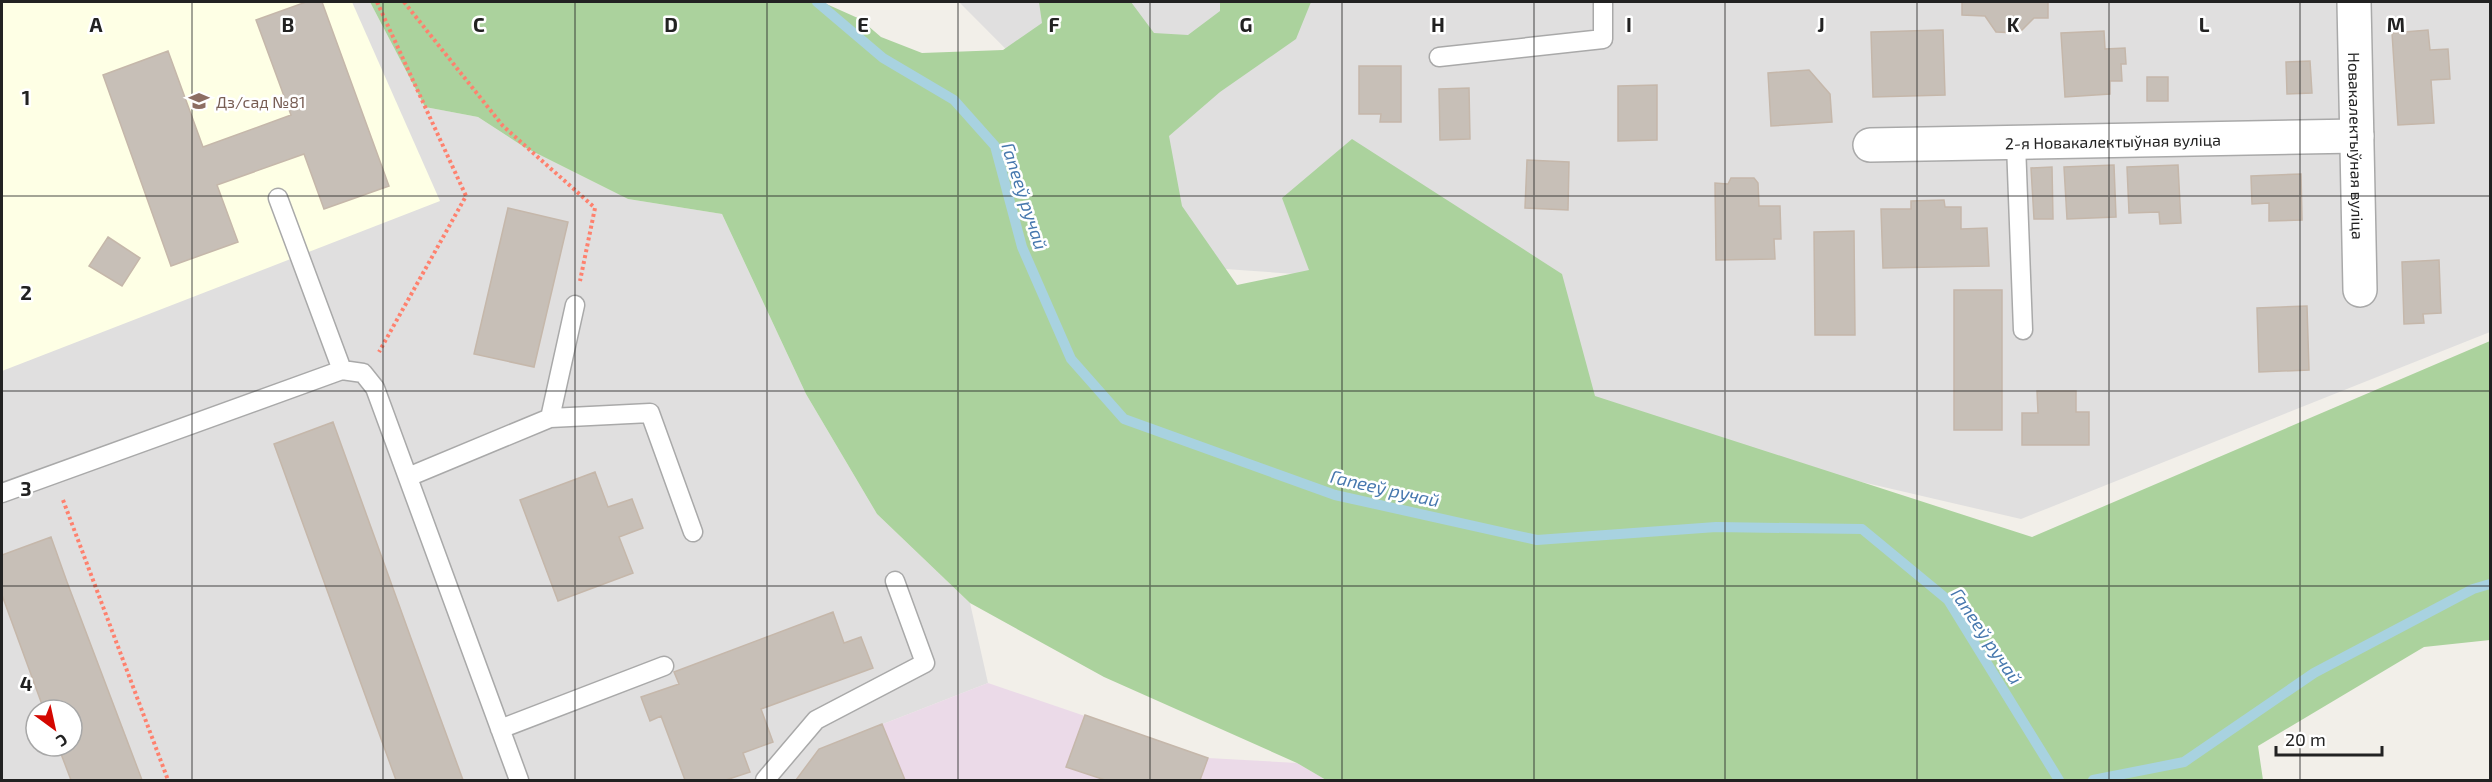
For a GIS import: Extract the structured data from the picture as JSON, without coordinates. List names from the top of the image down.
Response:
{
  "streets": {
    "street": ["2-я Новакалектыўная вуліца", "Новакалектыўная вуліца"]
  },
  "crossings": [
    ["2-я Новакалектыўная вуліца", "Новакалектыўная вуліца"]
  ],
  "water": ["Гапееў ручай"],
  "places": {
    "school or university": ["Дз/сад №81"]
  },
  "scale_bar": "20 m",
  "north": "bottom right",
  "grid": {
    "columns": [
      "A",
      "B",
      "C",
      "D",
      "E",
      "F",
      "G",
      "H",
      "I",
      "J",
      "K",
      "L",
      "M"
    ],
    "rows": [
      "1",
      "2",
      "3",
      "4"
    ]
  }
}
